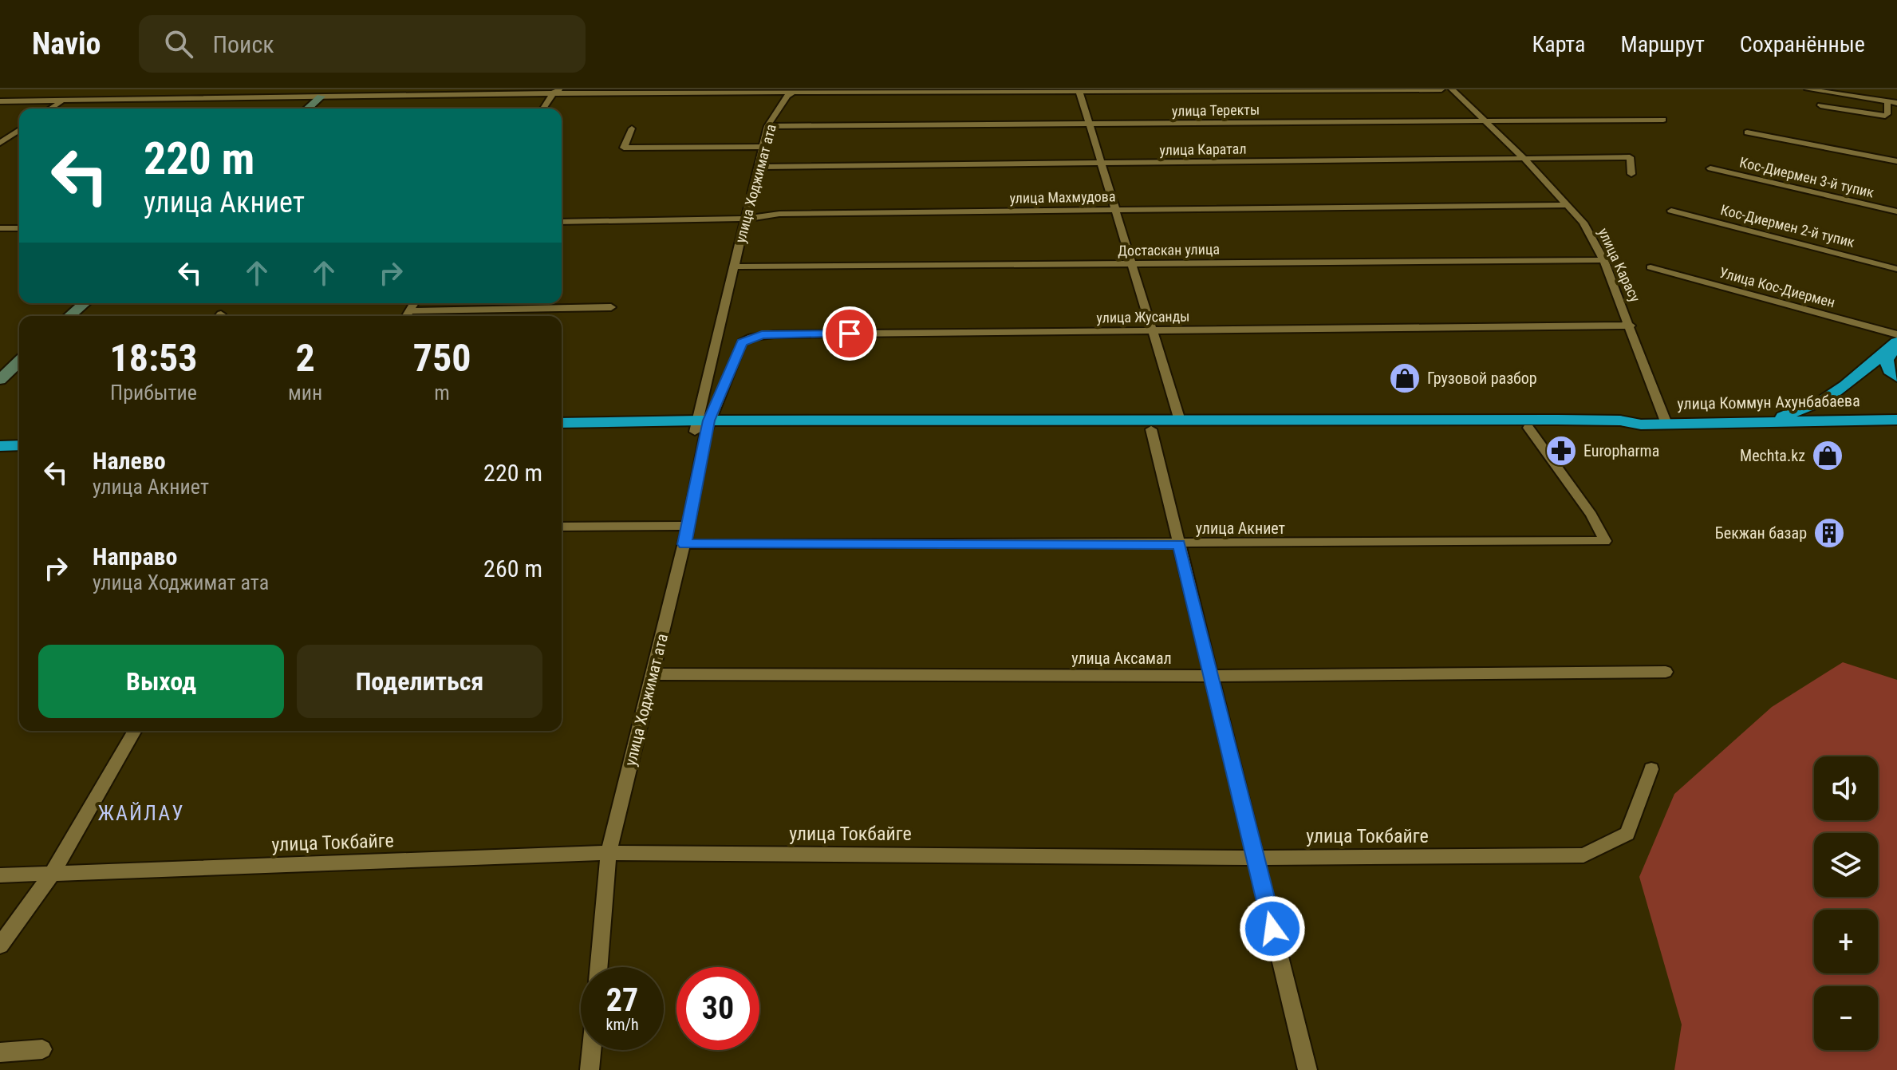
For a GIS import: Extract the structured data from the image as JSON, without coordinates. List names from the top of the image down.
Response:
{
  "streets": {
    "highway": ["улица Коммун Ахунбабаева"],
    "street": [
      "улица Теректы",
      "улица Каратал",
      "Кос-Диермен 3-й тупик",
      "улица Ходжимат ата",
      "улица Махмудова",
      "Кос-Диермен 2-й тупик",
      "Достаскан улица",
      "улица Карасу",
      "Улица Кос-Диермен",
      "улица Жусанды",
      "улица Акниет",
      "улица Аксамал",
      "улица Токбайге"
    ]
  },
  "crossings": [
    ["улица Теректы", "улица Ходжимат ата"],
    ["улица Теректы", "улица Карасу"],
    ["улица Каратал", "улица Ходжимат ата"],
    ["улица Каратал", "улица Карасу"],
    ["улица Ходжимат ата", "улица Махмудова"],
    ["улица Ходжимат ата", "Достаскан улица"],
    ["улица Ходжимат ата", "улица Жусанды"],
    ["улица Ходжимат ата", "улица Акниет"],
    ["улица Ходжимат ата", "улица Аксамал"],
    ["улица Ходжимат ата", "улица Токбайге"],
    ["улица Махмудова", "улица Карасу"],
    ["Достаскан улица", "улица Карасу"],
    ["улица Карасу", "улица Жусанды"],
    ["улица Карасу", "улица Коммун Ахунбабаева"]
  ],
  "districts": ["ЖАЙЛАУ"],
  "places": {
    "shop": ["Грузовой разбор", "Mechta.kz"],
    "pharmacy": ["Europharma"],
    "building": ["Бекжан базар"]
  },
  "page": {
    "header": "Navio",
    "search": "Поиск",
    "nav": ["Карта", "Маршрут", "Сохранённые"],
    "turn": ["220 m", "улица Акниет"],
    "eta": [
      "18:53",
      "Прибытие",
      "2",
      "мин",
      "750",
      "m"
    ],
    "list": [
      {
        "name": "Налево",
        "note": "улица Акниет",
        "value": "220 m"
      },
      {
        "name": "Направо",
        "note": "улица Ходжимат ата",
        "value": "260 m"
      }
    ],
    "buttons": ["Выход", "Поделиться"],
    "map_buttons": ["+", "−"],
    "speed": "27 km/h",
    "limit": "30"
  }
}
